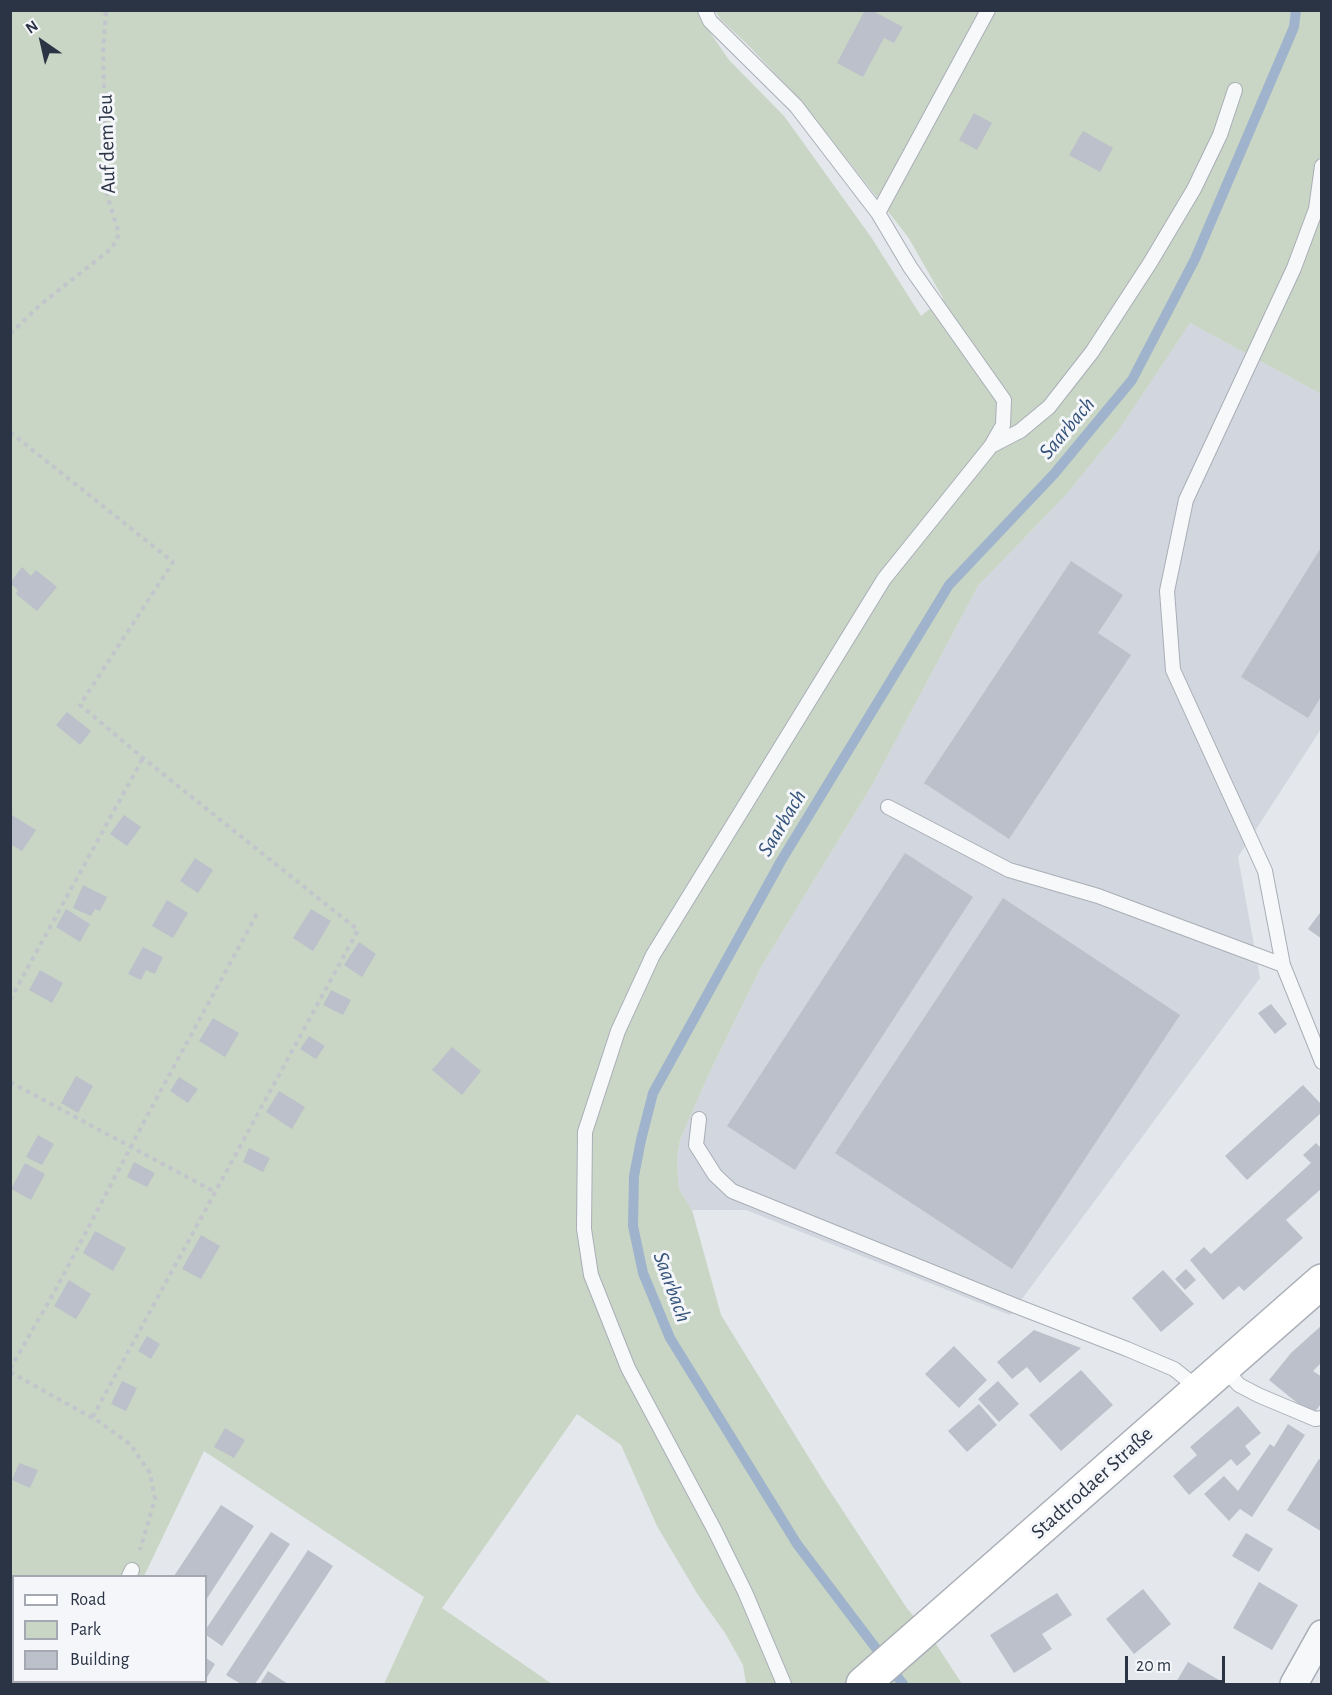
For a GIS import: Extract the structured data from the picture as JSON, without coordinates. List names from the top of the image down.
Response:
{
  "streets": {
    "main road": ["Stadtrodaer Straße"],
    "path": ["Auf dem Jeu"]
  },
  "water": ["Saarbach"],
  "legend": ["Road", "Park", "Building"],
  "scale_bar": "20 m",
  "north": "top left"
}
